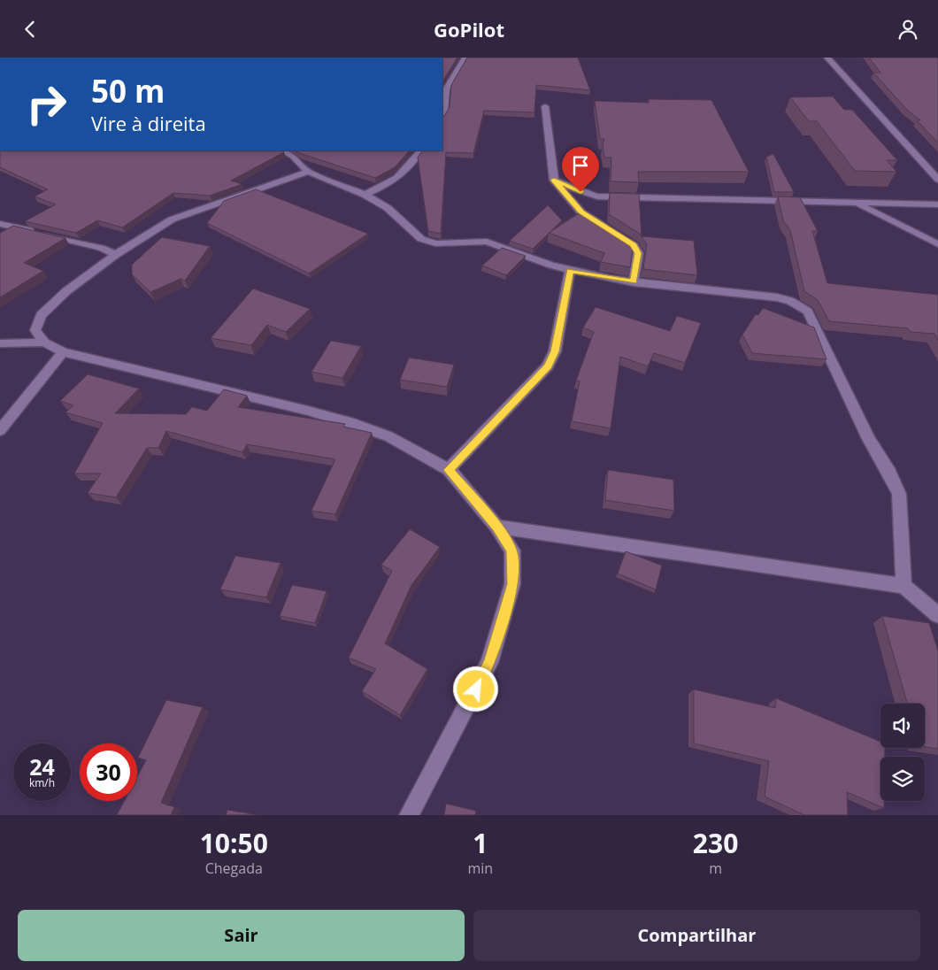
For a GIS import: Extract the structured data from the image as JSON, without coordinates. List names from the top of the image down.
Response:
{
  "page": {
    "header": "GoPilot",
    "turn": ["50 m", "Vire à direita"],
    "speed": "24 km/h",
    "limit": "30",
    "eta": [
      "10:50",
      "Chegada",
      "1",
      "min",
      "230",
      "m"
    ],
    "buttons": ["Sair", "Compartilhar"]
  }
}
